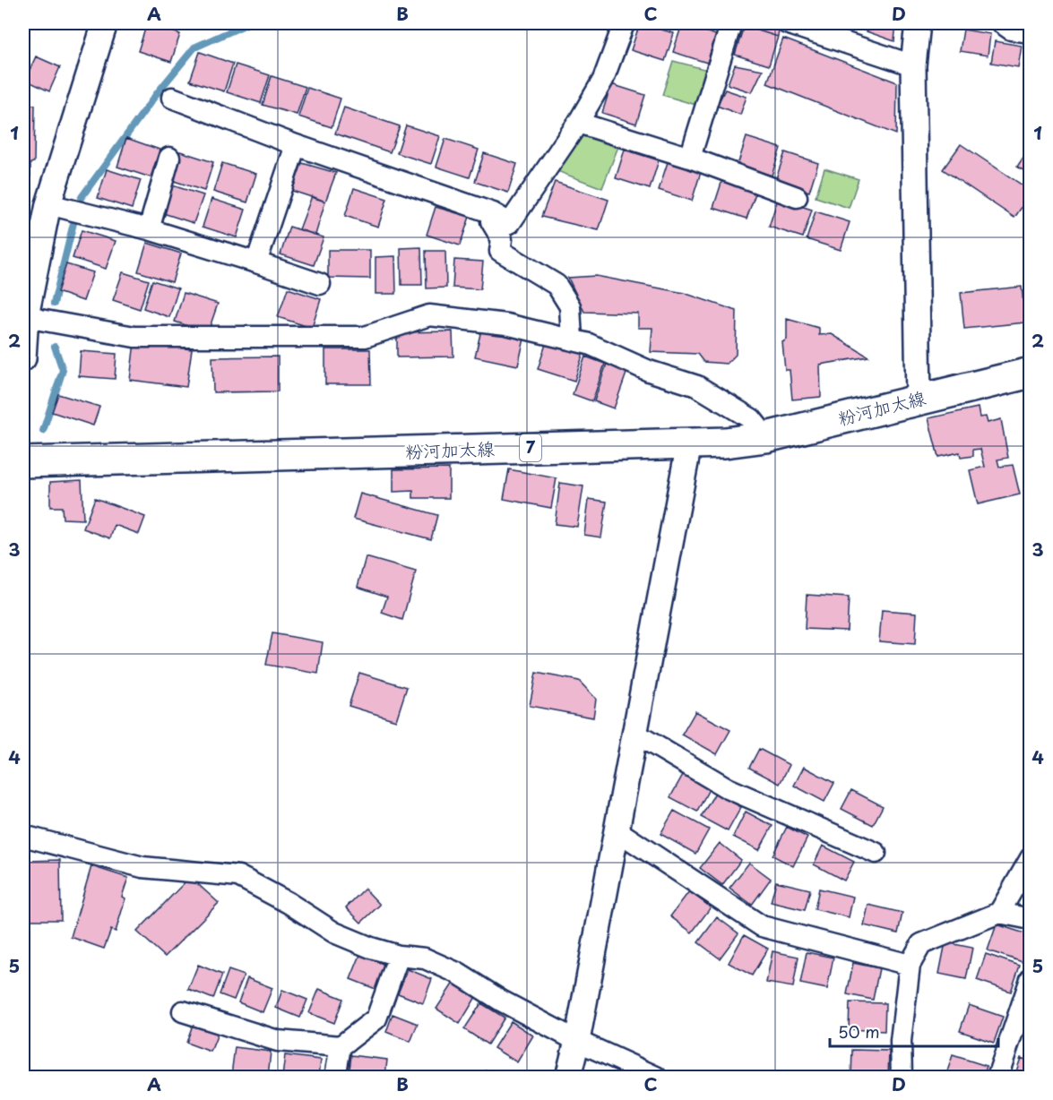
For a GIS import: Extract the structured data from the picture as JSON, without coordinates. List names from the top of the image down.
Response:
{
  "streets": {
    "main road": ["粉河加太線", "7"]
  },
  "scale_bar": "50 m",
  "grid": {
    "columns": [
      "A",
      "B",
      "C",
      "D"
    ],
    "rows": [
      "1",
      "2",
      "3",
      "4",
      "5"
    ]
  }
}
